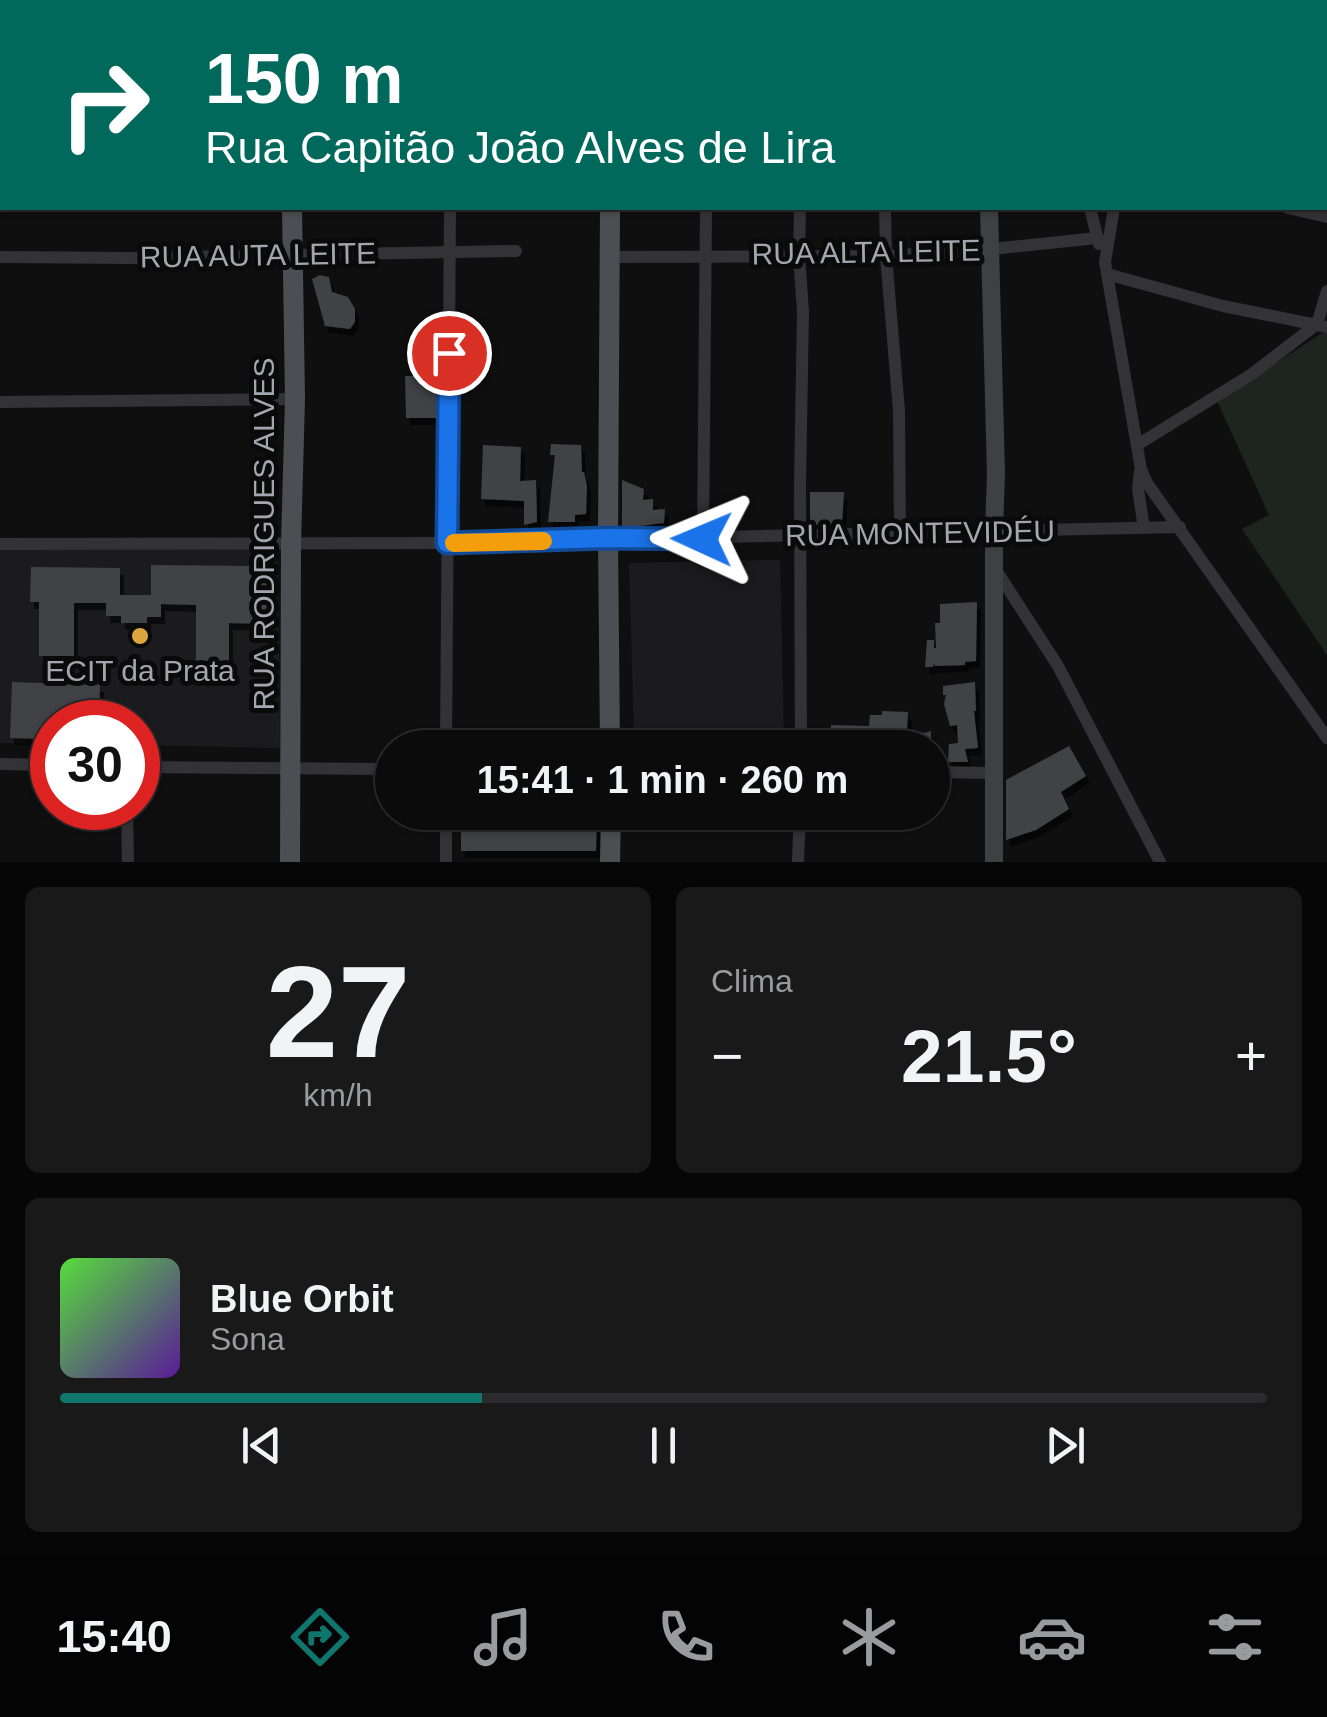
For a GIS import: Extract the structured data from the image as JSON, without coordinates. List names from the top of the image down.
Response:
{
  "streets": {
    "main road": ["RUA RODRIGUES ALVES"],
    "street": ["RUA ALTA LEITE", "RUA AUTA LEITE", "RUA MONTEVIDÉU"]
  },
  "crossings": [
    ["RUA AUTA LEITE", "RUA RODRIGUES ALVES"],
    ["RUA MONTEVIDÉU", "RUA RODRIGUES ALVES"]
  ],
  "places": ["ECIT da Prata"],
  "page": {
    "turn": ["150 m", "Rua Capitão João Alves de Lira"],
    "limit": "30",
    "trip": "15:41 · 1 min · 260 m",
    "tile": [
      ["27", "km/h"],
      "Clima"
    ],
    "heat": ["−", "21.5°", "+"],
    "song": ["Blue Orbit", "Sona"],
    "tabs": "15:40"
  }
}
